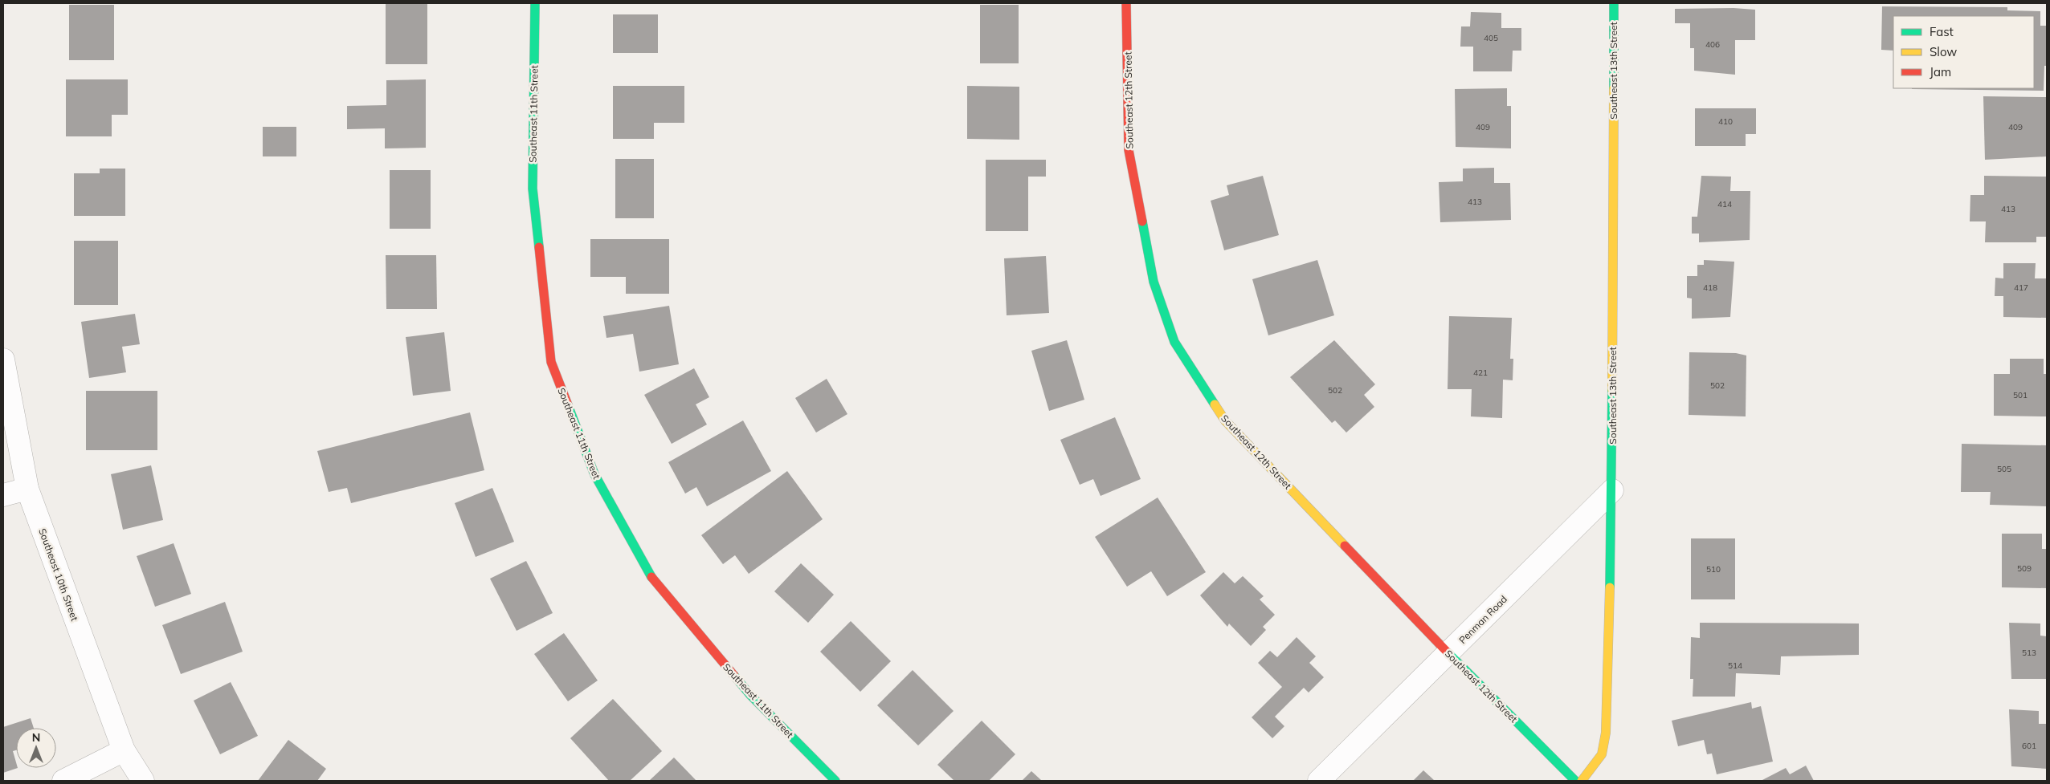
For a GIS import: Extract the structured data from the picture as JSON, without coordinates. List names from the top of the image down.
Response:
{
  "streets": {
    "street": [
      "Southeast 13th Street",
      "Southeast 12th Street",
      "Southeast 11th Street",
      "Southeast 10th Street",
      "Penman Road"
    ]
  },
  "crossings": [
    ["Southeast 13th Street", "Penman Road"],
    ["Southeast 12th Street", "Penman Road"]
  ],
  "house_numbers": [
    "405",
    "406",
    "410",
    "409",
    "409",
    "413",
    "414",
    "413",
    "418",
    "417",
    "421",
    "502",
    "502",
    "501",
    "505",
    "509",
    "510",
    "513",
    "514",
    "601"
  ],
  "legend": ["Fast", "Slow", "Jam"],
  "north": "top"
}
